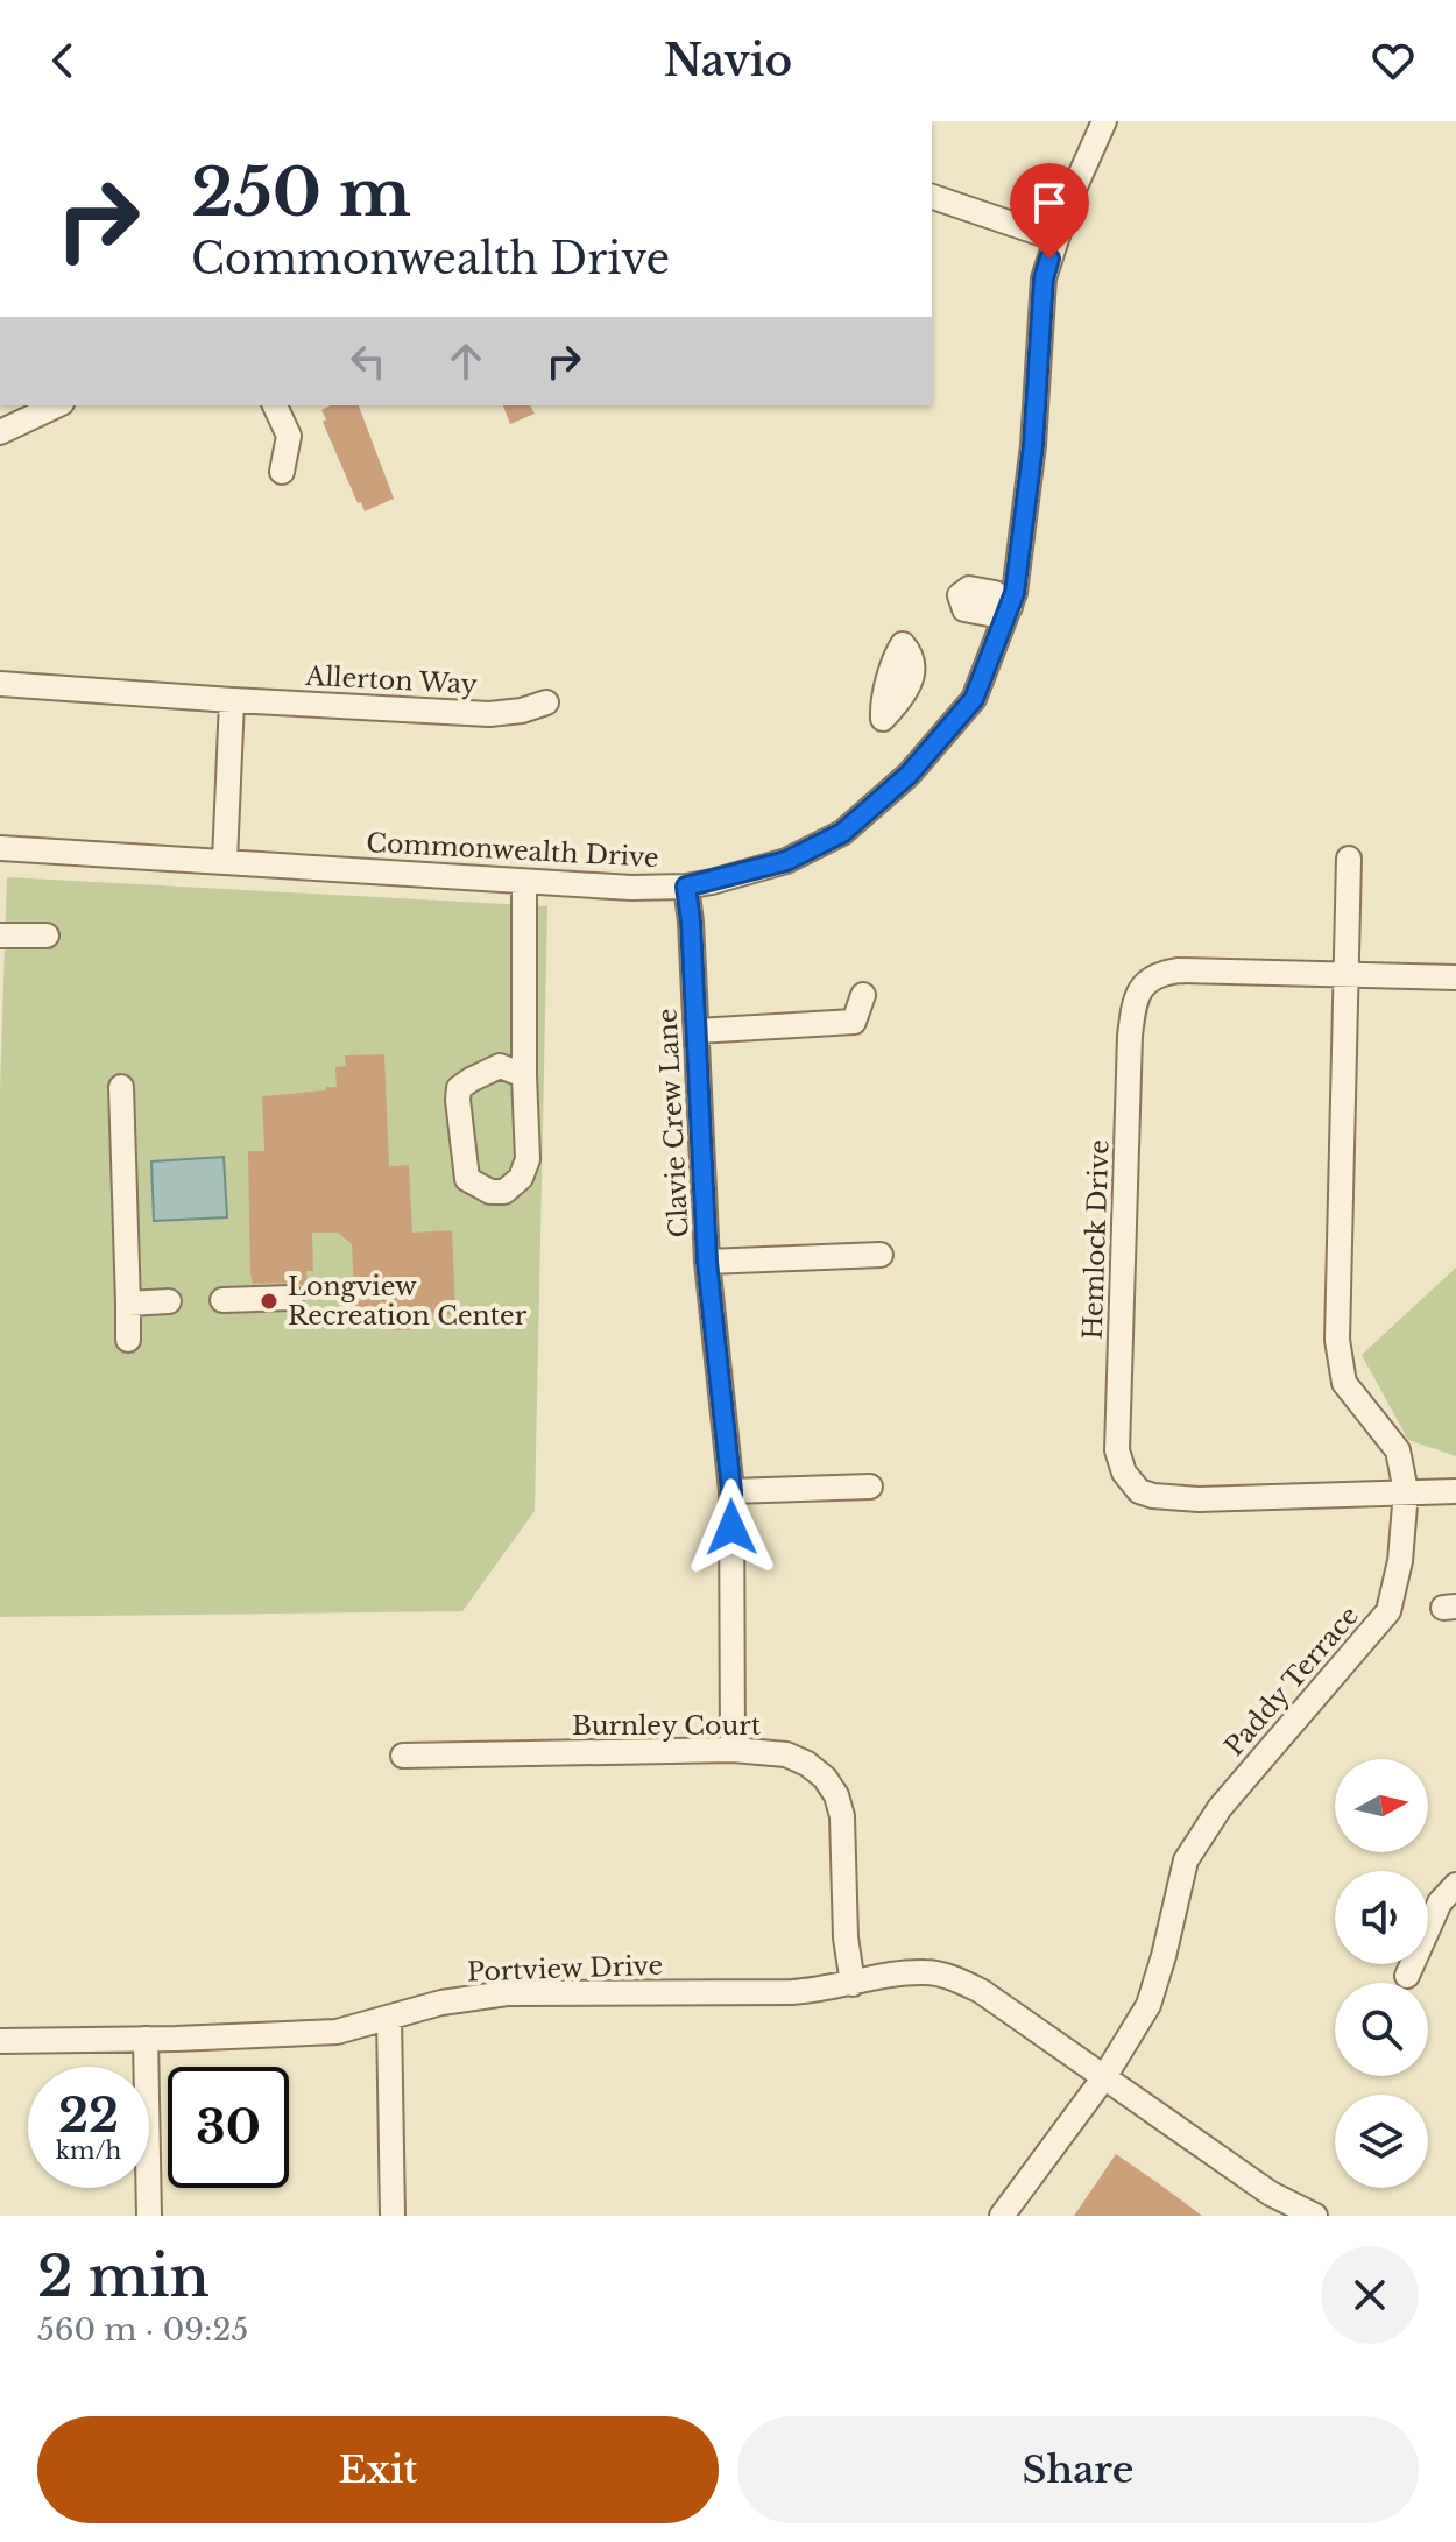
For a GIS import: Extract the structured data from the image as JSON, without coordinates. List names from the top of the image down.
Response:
{
  "streets": {
    "street": [
      "Allerton Way",
      "Commonwealth Drive",
      "Clavie Crew Lane",
      "Hemlock Drive",
      "Paddy Terrace",
      "Burnley Court",
      "Portview Drive"
    ]
  },
  "crossings": [
    ["Commonwealth Drive", "Clavie Crew Lane"],
    ["Clavie Crew Lane", "Burnley Court"],
    ["Hemlock Drive", "Paddy Terrace"],
    ["Paddy Terrace", "Portview Drive"],
    ["Burnley Court", "Portview Drive"]
  ],
  "places": ["Longview Recreation Center"],
  "north": "right",
  "page": {
    "header": "Navio",
    "turn": ["250 m", "Commonwealth Drive"],
    "speed": "22 km/h",
    "limit": "30",
    "heading": ["2 min", "560 m · 09:25"],
    "buttons": ["Exit", "Share"]
  }
}
